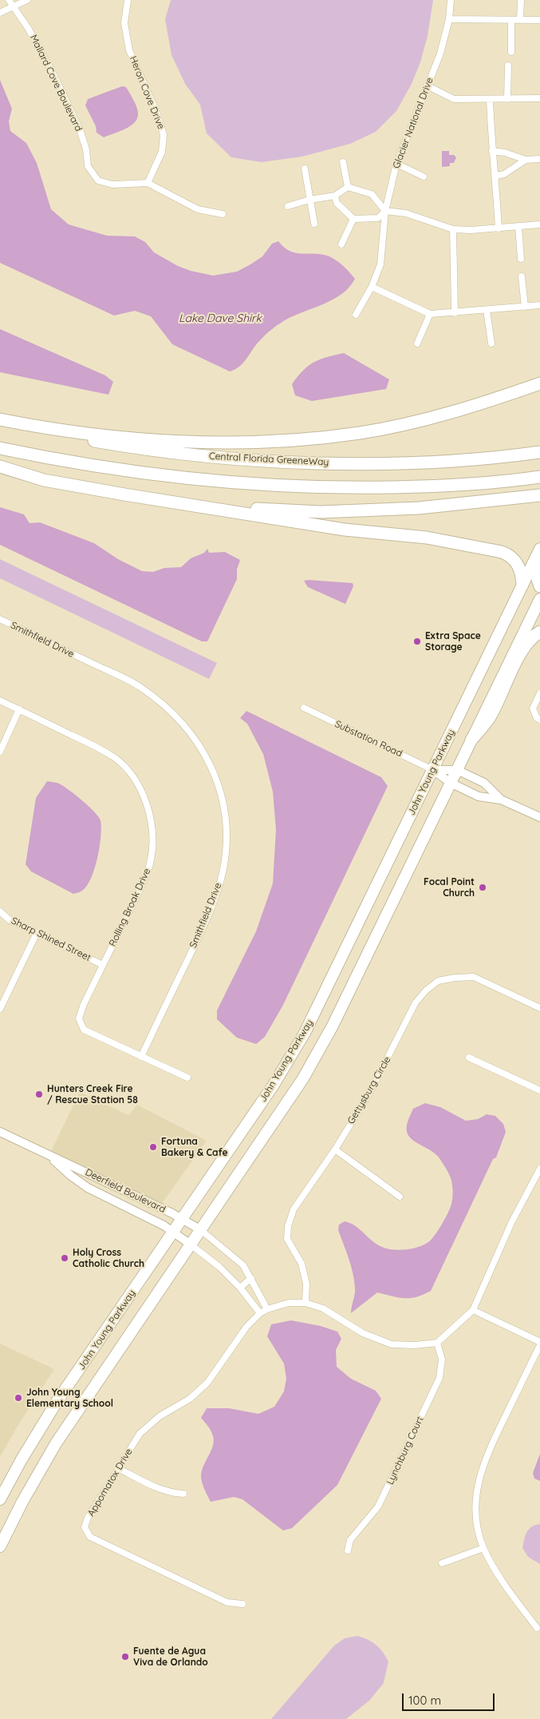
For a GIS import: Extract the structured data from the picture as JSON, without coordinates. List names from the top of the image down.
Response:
{
  "streets": {
    "highway": ["Central Florida GreeneWay", "John Young Parkway"],
    "street": [
      "Mallard Cove Boulevard",
      "Heron Cove Drive",
      "Glacier National Drive",
      "Smithfield Drive",
      "Substation Road",
      "Rolling Broak Drive",
      "Sharp Shined Street",
      "Gettysburg Circle",
      "Deerfield Boulevard",
      "Lynchburg Court",
      "Appomatox Drive"
    ]
  },
  "crossings": [
    ["Mallard Cove Boulevard", "Heron Cove Drive"],
    ["Smithfield Drive", "Rolling Broak Drive"],
    ["Substation Road", "John Young Parkway"],
    ["John Young Parkway", "Deerfield Boulevard"],
    ["Rolling Broak Drive", "Sharp Shined Street"]
  ],
  "water": ["Lake Dave Shirk"],
  "places": [
    "Extra Space Storage",
    "Focal Point Church",
    "Hunters Creek Fire / Rescue Station 58",
    "Fortuna Bakery & Cafe",
    "Holy Cross Catholic Church",
    "John Young Elementary School",
    "Fuente de Agua Viva de Orlando"
  ],
  "scale_bar": "100 m"
}
